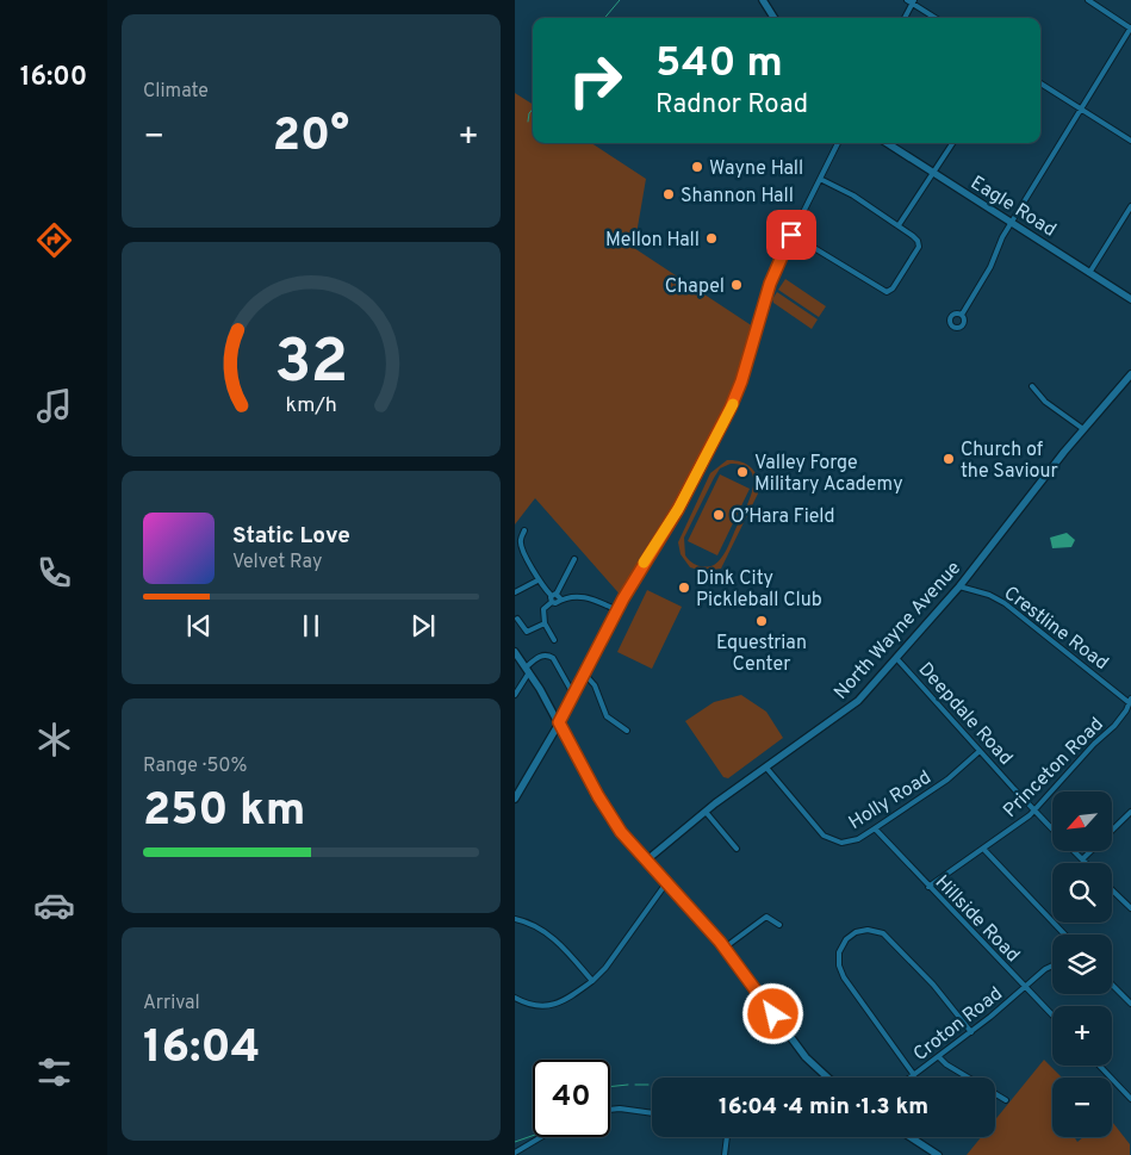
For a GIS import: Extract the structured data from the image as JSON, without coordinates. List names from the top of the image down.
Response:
{
  "streets": {
    "street": [
      "Eagle Road",
      "Crestline Road",
      "North Wayne Avenue",
      "Deepdale Road",
      "Princeton Road",
      "Holly Road",
      "Hillside Road",
      "Croton Road"
    ]
  },
  "crossings": [
    ["Crestline Road", "North Wayne Avenue"],
    ["Crestline Road", "Princeton Road"],
    ["North Wayne Avenue", "Deepdale Road"],
    ["North Wayne Avenue", "Holly Road"],
    ["Deepdale Road", "Princeton Road"],
    ["Deepdale Road", "Holly Road"],
    ["Princeton Road", "Hillside Road"],
    ["Holly Road", "Hillside Road"],
    ["Hillside Road", "Croton Road"]
  ],
  "places": [
    "Wayne Hall",
    "Shannon Hall",
    "Mellon Hall",
    "Chapel",
    "Church of the Saviour",
    "Valley Forge Military Academy",
    "O’Hara Field",
    "Dink City Pickleball Club",
    "Equestrian Center"
  ],
  "north": "bottom left",
  "page": {
    "tabs": "16:00",
    "tile": [
      "Climate",
      ["Range · 50%", "250 km"],
      ["Arrival", "16:04"]
    ],
    "turn": ["540 m", "Radnor Road"],
    "heat": ["−", "20°", "+"],
    "song": ["Static Love", "Velvet Ray"],
    "map_buttons": ["+", "−"],
    "limit": "40",
    "trip": "16:04 · 4 min · 1.3 km",
    "gauge": ["32", "km/h"]
  }
}
